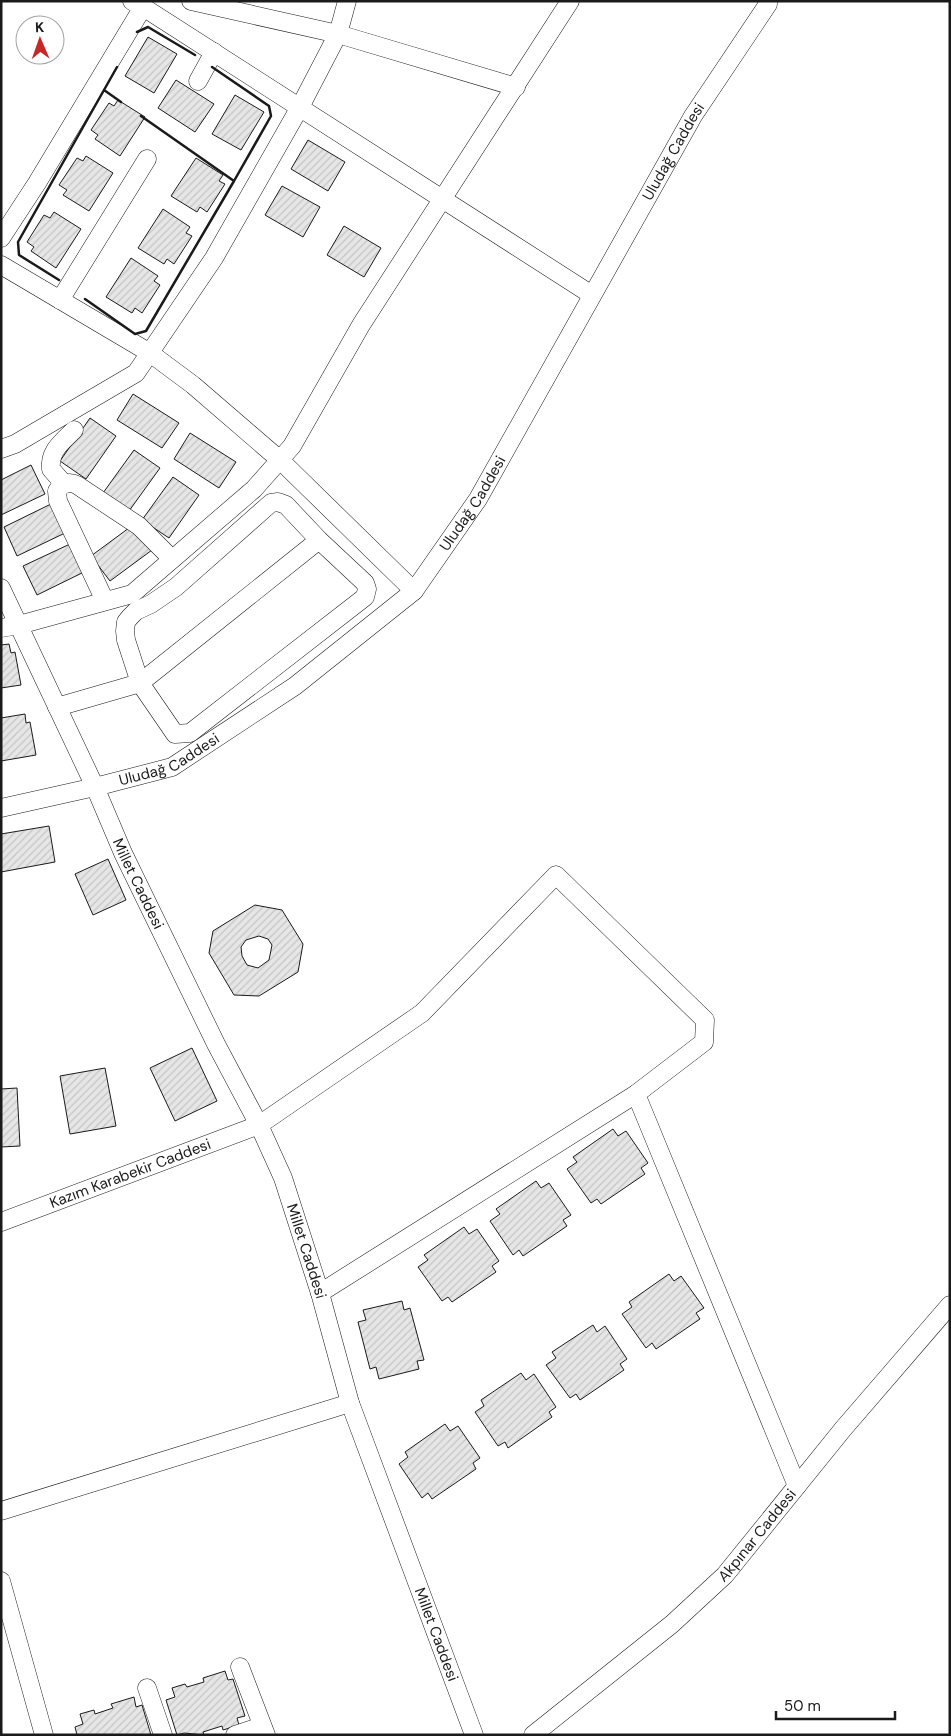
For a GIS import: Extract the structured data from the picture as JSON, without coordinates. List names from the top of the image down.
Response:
{
  "streets": {
    "street": [
      "Uludağ Caddesi",
      "Millet Caddesi",
      "Kazım Karabekir Caddesi",
      "Akpınar Caddesi"
    ]
  },
  "crossings": [
    ["Uludağ Caddesi", "Millet Caddesi"],
    ["Millet Caddesi", "Kazım Karabekir Caddesi"]
  ],
  "scale_bar": "50 m",
  "north": "top"
}
